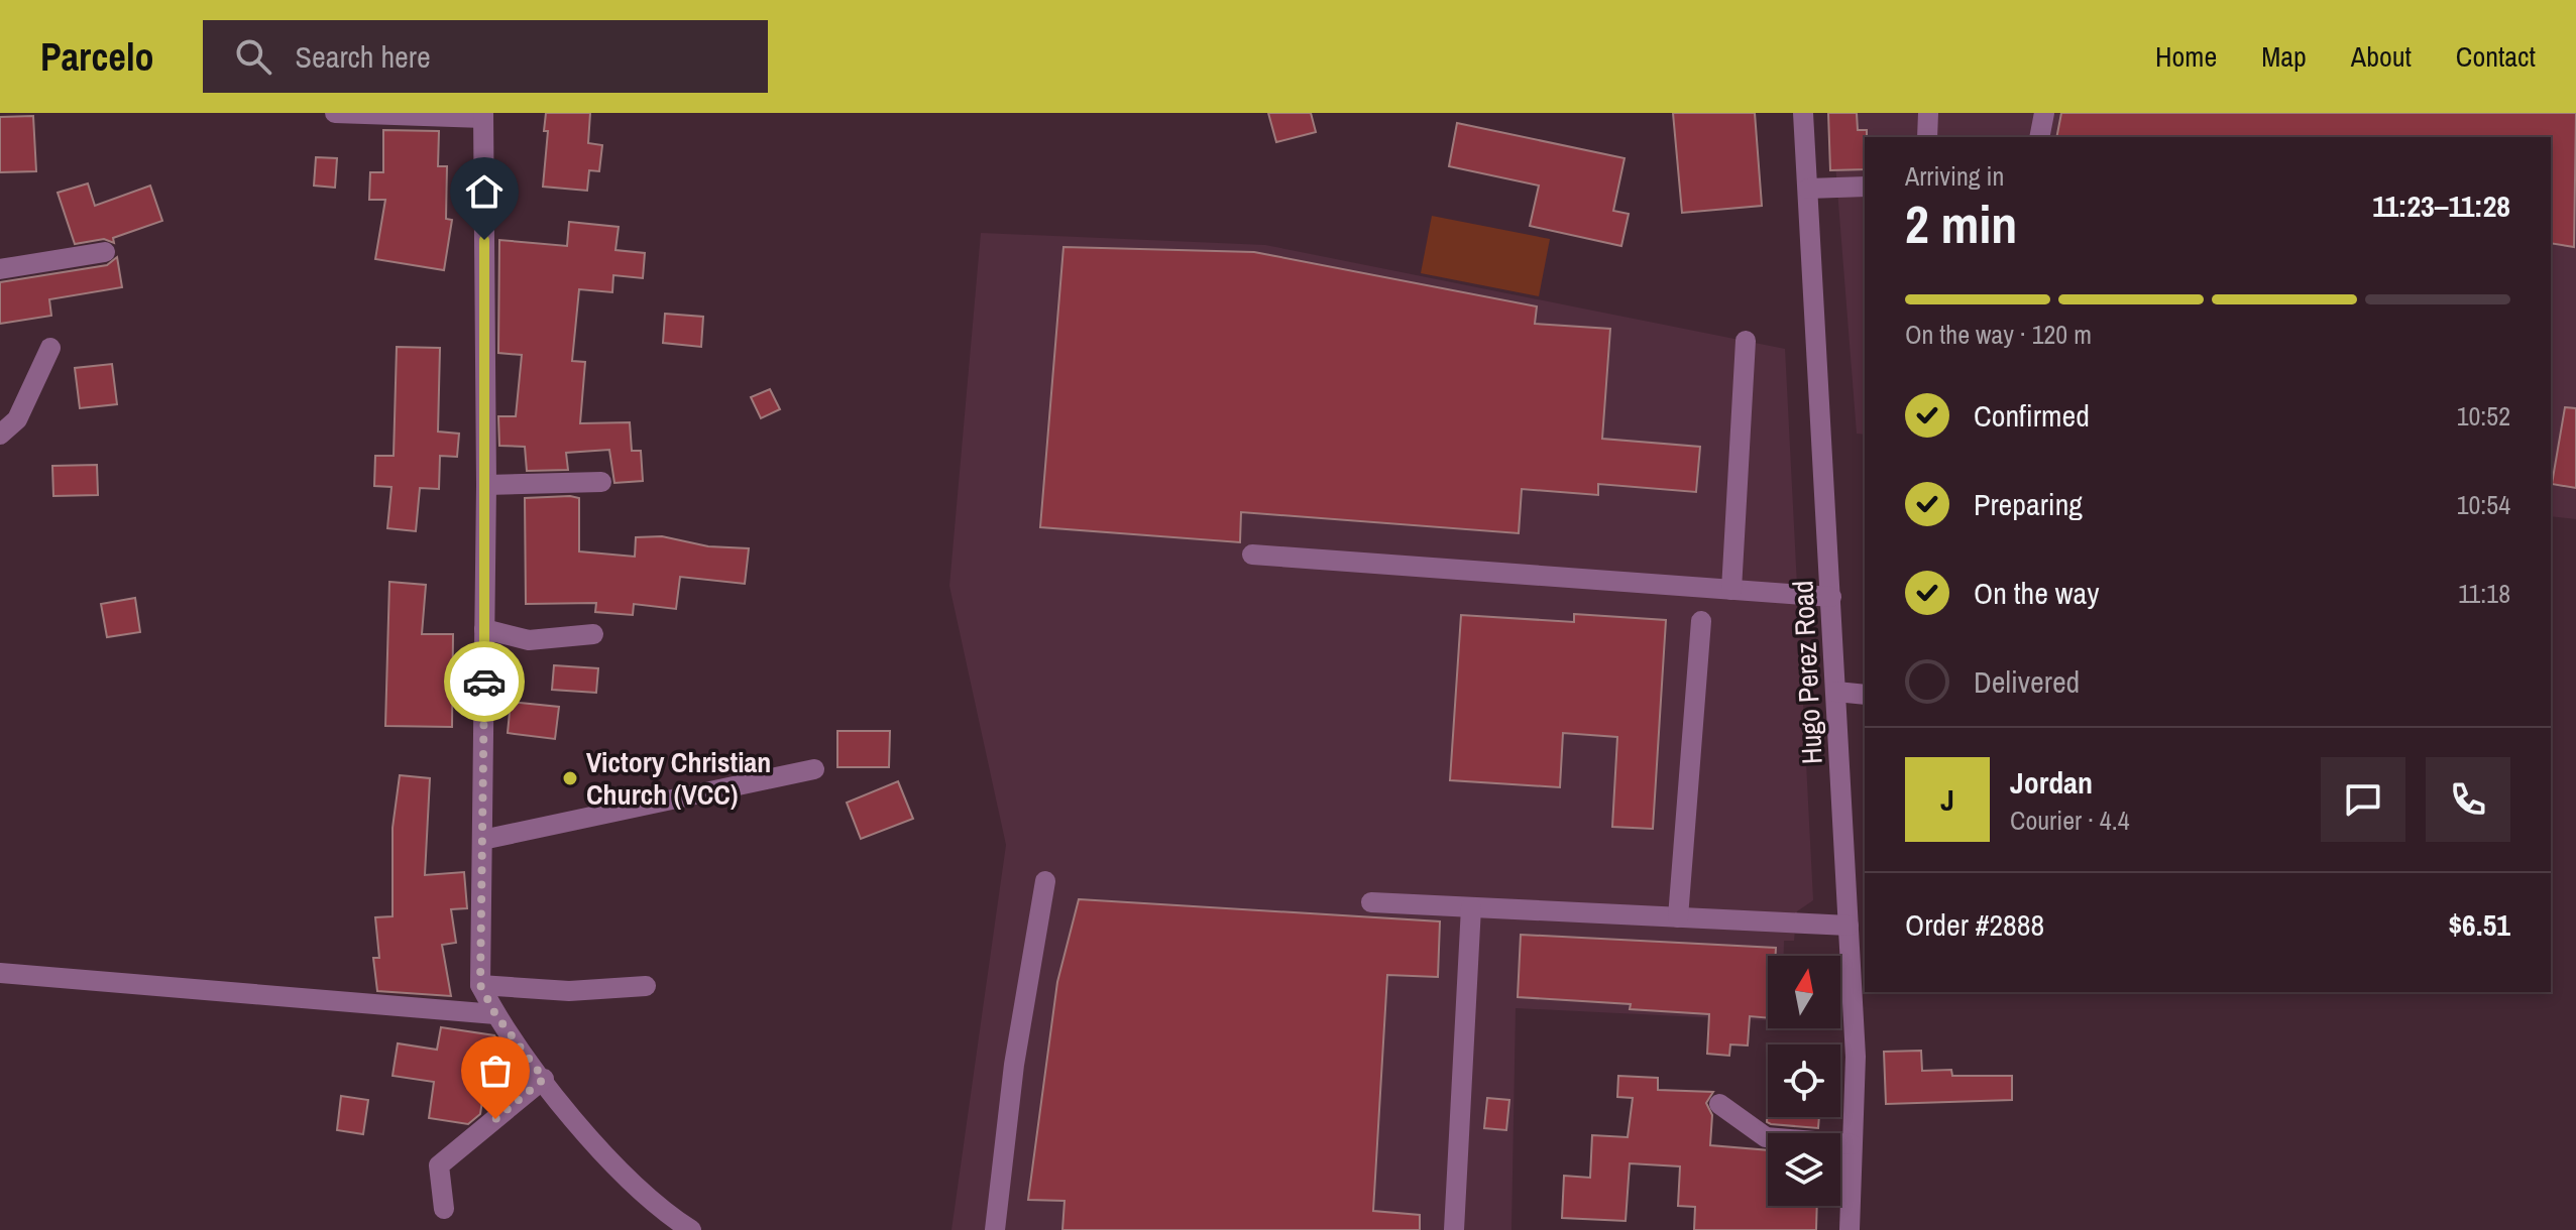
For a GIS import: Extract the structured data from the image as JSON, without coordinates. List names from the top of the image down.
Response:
{
  "streets": {
    "street": ["Hugo Perez Road"]
  },
  "places": ["Victory Christian Church (VCC)"],
  "north": "top",
  "page": {
    "header": "Parcelo",
    "search": "Search here",
    "nav": [
      "Home",
      "Map",
      "About",
      "Contact"
    ],
    "heading": ["2 min", "Arriving in", "11:23–11:28"],
    "panel": [
      "Jordan",
      "Courier · 4.4",
      "Order #2888",
      "$6.51"
    ],
    "bar": "On the way · 120 m",
    "list": [
      ["Confirmed", "10:52"],
      ["Preparing", "10:54"],
      ["On the way", "11:18"],
      "Delivered"
    ],
    "round": "J"
  }
}
